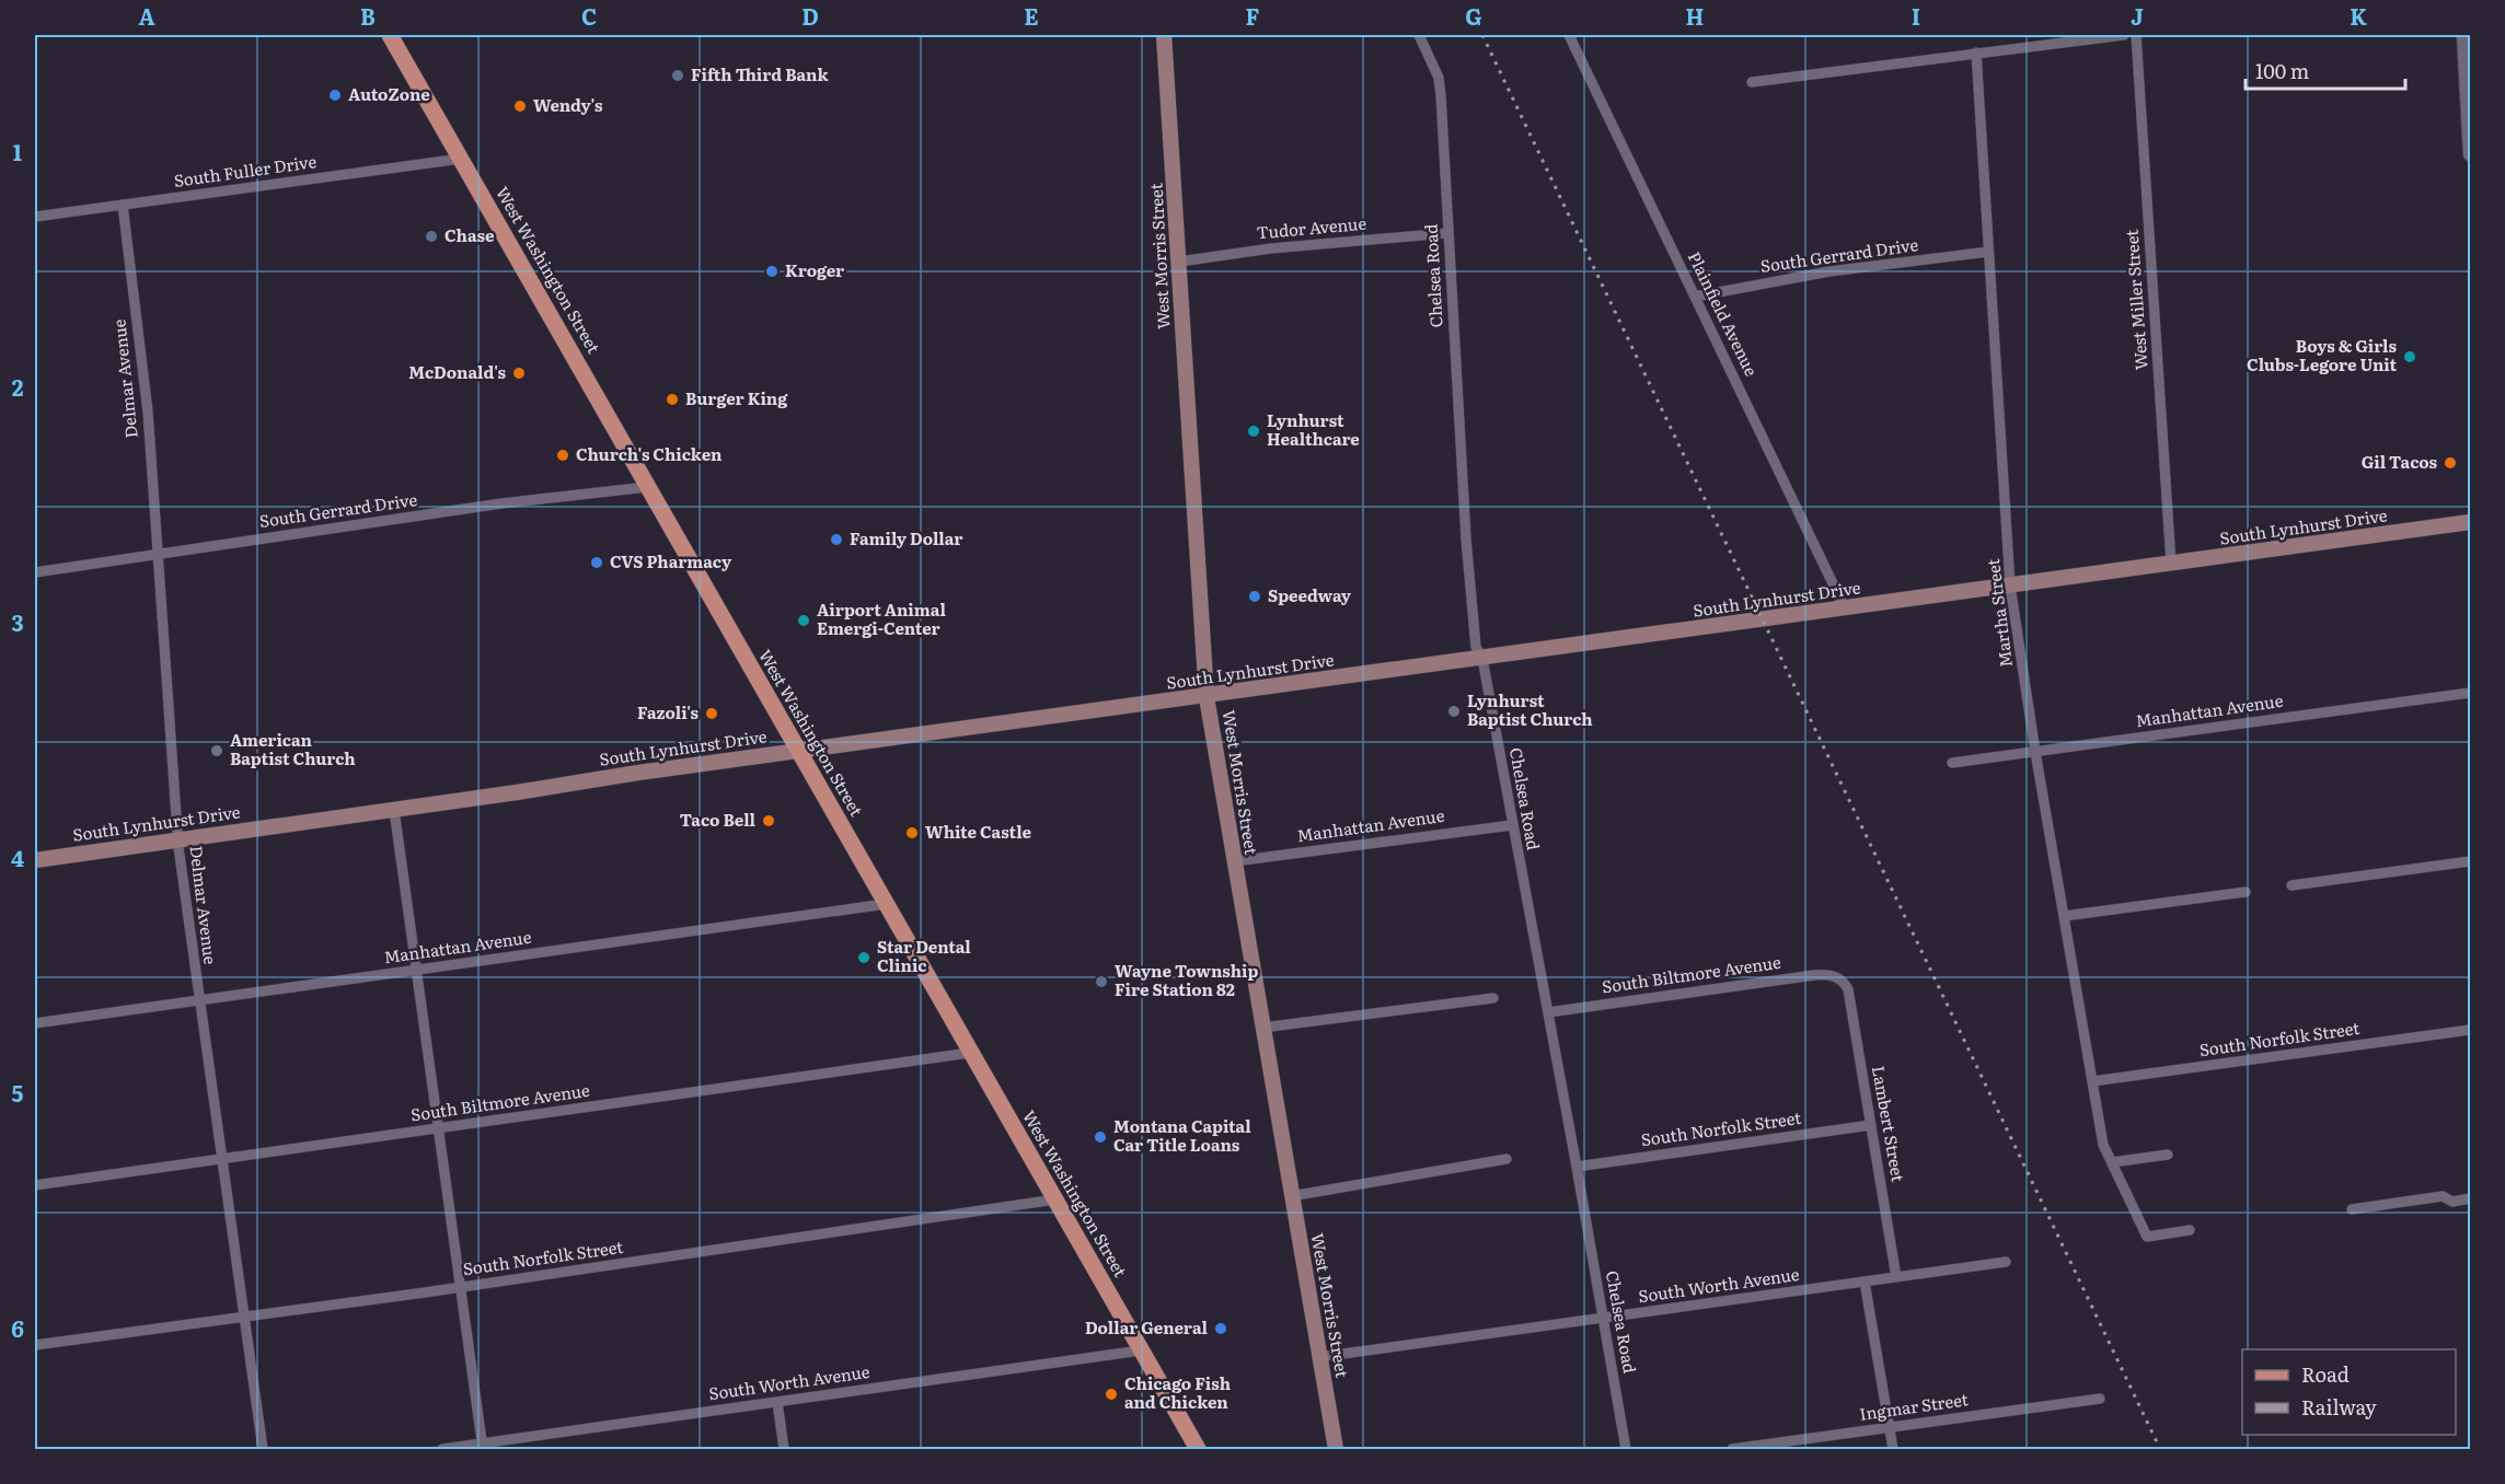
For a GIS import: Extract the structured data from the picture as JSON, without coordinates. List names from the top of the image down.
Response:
{
  "streets": {
    "main road": ["West Morris Street", "West Washington Street", "South Lynhurst Drive"],
    "street": [
      "South Fuller Drive",
      "Tudor Avenue",
      "South Gerrard Drive",
      "Chelsea Road",
      "West Miller Street",
      "Plainfield Avenue",
      "Delmar Avenue",
      "Martha Street",
      "Manhattan Avenue",
      "South Biltmore Avenue",
      "South Norfolk Street",
      "Lambert Street",
      "South Worth Avenue",
      "Ingmar Street"
    ]
  },
  "crossings": [
    ["South Fuller Drive", "West Washington Street"],
    ["South Fuller Drive", "Delmar Avenue"],
    ["Tudor Avenue", "West Morris Street"],
    ["Tudor Avenue", "Chelsea Road"],
    ["West Morris Street", "South Lynhurst Drive"],
    ["West Morris Street", "Manhattan Avenue"],
    ["West Morris Street", "South Worth Avenue"],
    ["South Gerrard Drive", "West Washington Street"],
    ["South Gerrard Drive", "Plainfield Avenue"],
    ["South Gerrard Drive", "Delmar Avenue"],
    ["South Gerrard Drive", "Martha Street"],
    ["West Washington Street", "South Lynhurst Drive"],
    ["West Washington Street", "Manhattan Avenue"],
    ["West Washington Street", "South Biltmore Avenue"],
    ["West Washington Street", "South Norfolk Street"],
    ["West Washington Street", "South Worth Avenue"],
    ["Chelsea Road", "South Lynhurst Drive"],
    ["Chelsea Road", "Manhattan Avenue"],
    ["Chelsea Road", "South Biltmore Avenue"],
    ["Chelsea Road", "South Norfolk Street"],
    ["Chelsea Road", "South Worth Avenue"],
    ["West Miller Street", "South Lynhurst Drive"],
    ["Plainfield Avenue", "South Lynhurst Drive"],
    ["Delmar Avenue", "South Lynhurst Drive"],
    ["Delmar Avenue", "Manhattan Avenue"],
    ["Delmar Avenue", "South Biltmore Avenue"],
    ["Delmar Avenue", "South Norfolk Street"],
    ["South Lynhurst Drive", "Martha Street"],
    ["Martha Street", "Manhattan Avenue"],
    ["Martha Street", "South Norfolk Street"],
    ["South Biltmore Avenue", "Lambert Street"],
    ["South Norfolk Street", "Lambert Street"],
    ["Lambert Street", "South Worth Avenue"]
  ],
  "places": [
    "Fifth Third Bank",
    "AutoZone",
    "Wendy's",
    "Chase",
    "Kroger",
    "Boys & Girls Clubs-Legore Unit",
    "McDonald's",
    "Burger King",
    "Lynhurst Healthcare",
    "Church's Chicken",
    "Gil Tacos",
    "Family Dollar",
    "CVS Pharmacy",
    "Speedway",
    "Airport Animal Emergi-Center",
    "Lynhurst Baptist Church",
    "Fazoli's",
    "American Baptist Church",
    "Taco Bell",
    "White Castle",
    "Star Dental Clinic",
    "Wayne Township Fire Station 82",
    "Montana Capital Car Title Loans",
    "Dollar General",
    "Chicago Fish and Chicken"
  ],
  "legend": ["Road", "Railway"],
  "scale_bar": "100 m",
  "grid": {
    "columns": [
      "A",
      "B",
      "C",
      "D",
      "E",
      "F",
      "G",
      "H",
      "I",
      "J",
      "K"
    ],
    "rows": [
      "1",
      "2",
      "3",
      "4",
      "5",
      "6"
    ]
  }
}
